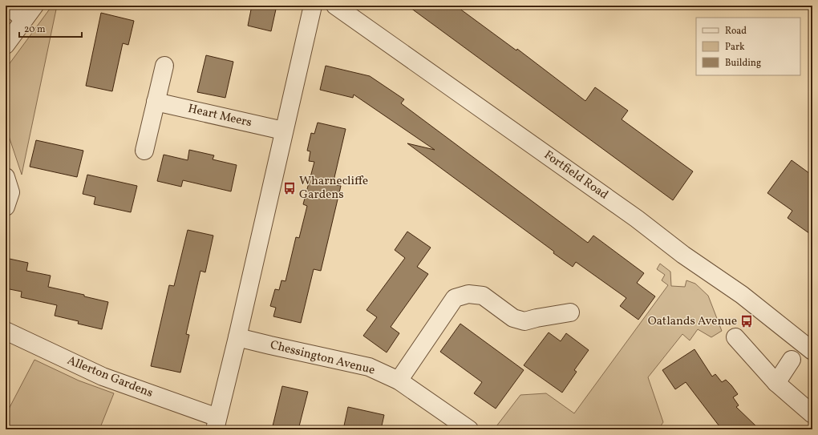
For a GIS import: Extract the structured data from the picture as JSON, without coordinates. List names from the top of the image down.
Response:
{
  "streets": {
    "street": [
      "Heart Meers",
      "Fortfield Road",
      "Chessington Avenue",
      "Allerton Gardens"
    ]
  },
  "places": {
    "bus stop": ["Wharnecliffe Gardens", "Oatlands Avenue"]
  },
  "legend": ["Road", "Park", "Building"],
  "scale_bar": "20 m"
}
